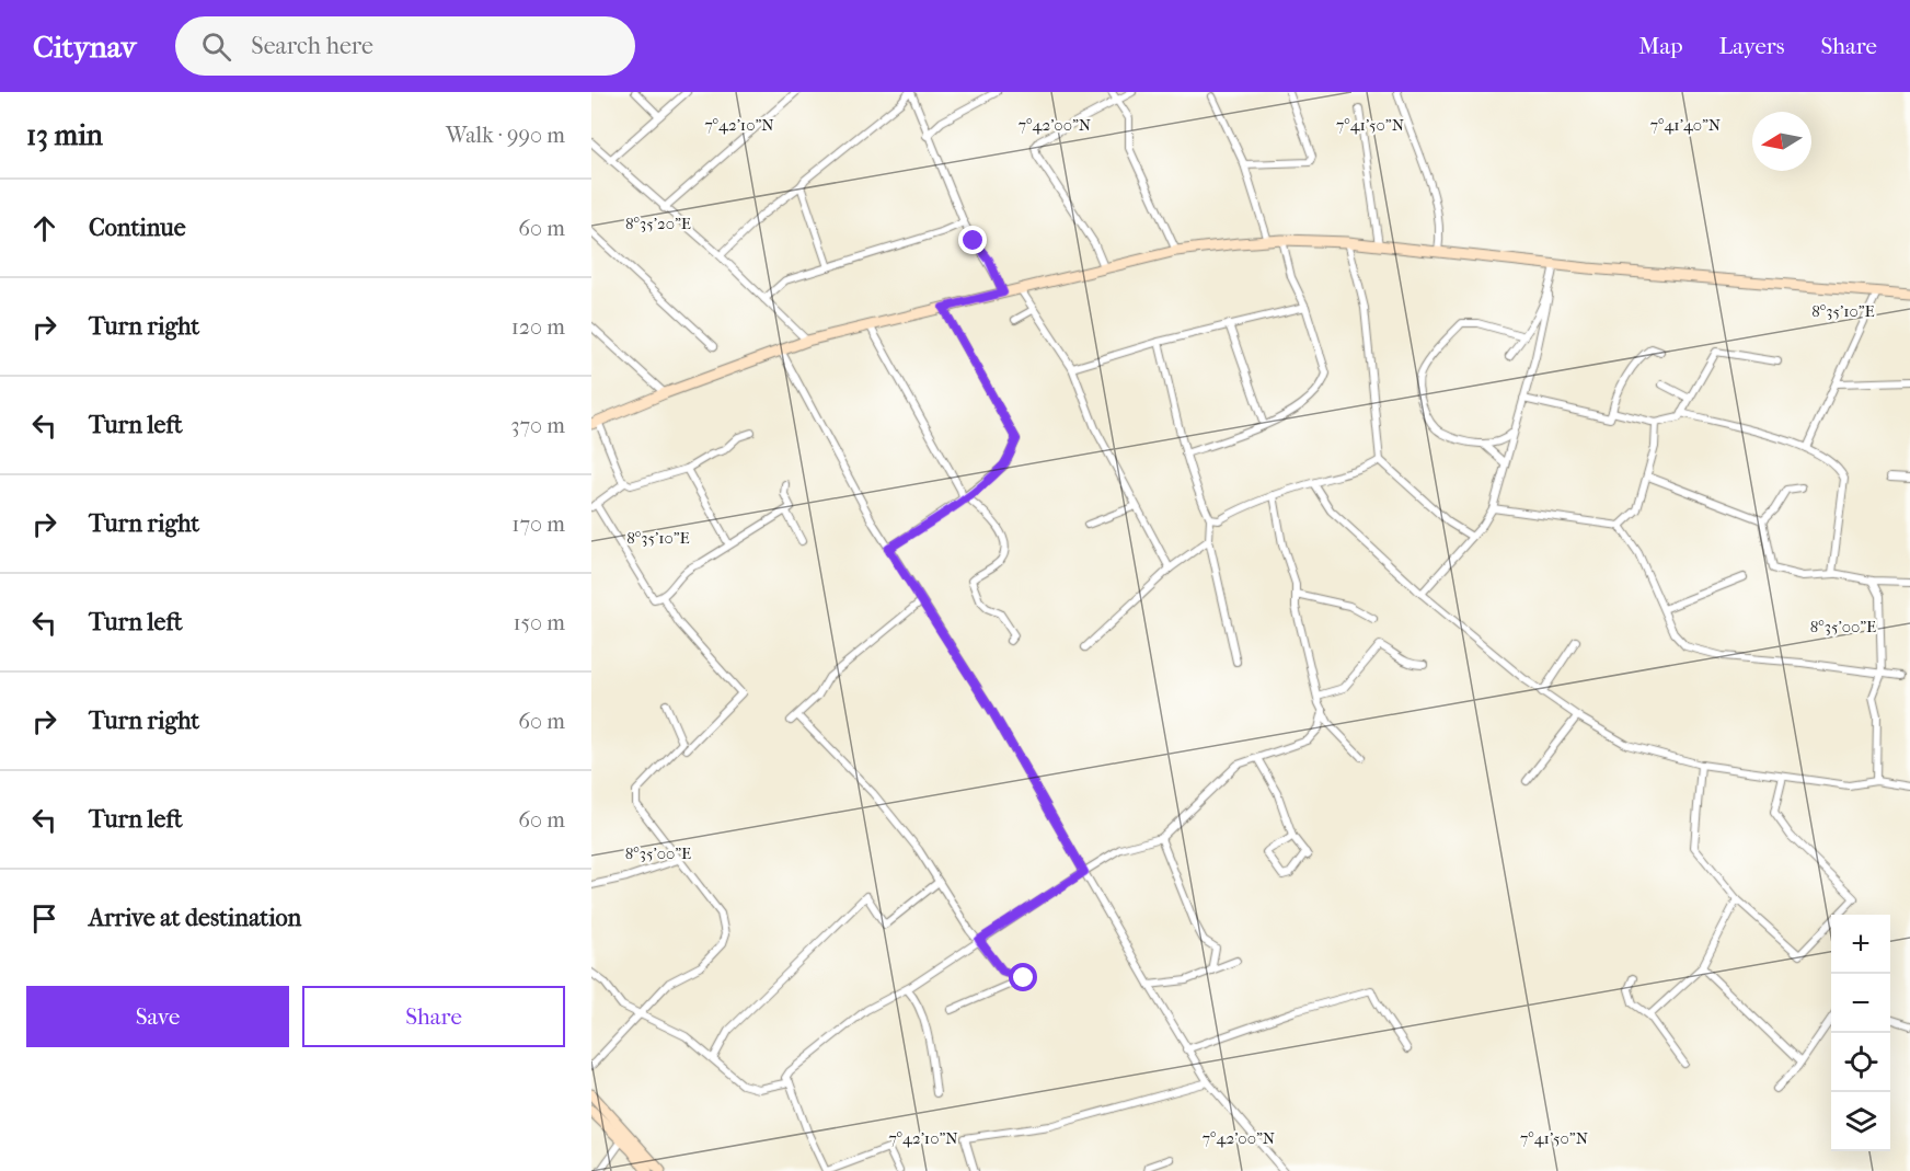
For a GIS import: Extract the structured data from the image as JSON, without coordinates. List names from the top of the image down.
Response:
{
  "north": "left",
  "page": {
    "header": "Citynav",
    "search": "Search here",
    "nav": ["Map", "Layers", "Share"],
    "heading": ["13 min", "Walk · 990 m"],
    "list": [
      ["Continue", "60 m"],
      ["Turn right", "120 m"],
      ["Turn left", "370 m"],
      ["Turn right", "170 m"],
      ["Turn left", "150 m"],
      ["Turn right", "60 m"],
      ["Turn left", "60 m"],
      "Arrive at destination"
    ],
    "map_buttons": ["+", "−"],
    "buttons": ["Save", "Share"]
  },
  "coordinates": [
    "7°42'10\"N",
    "7°42'00\"N",
    "7°41'50\"N",
    "7°41'40\"N",
    "8°35'20\"E",
    "8°35'10\"E",
    "8°35'00\"E"
  ]
}
